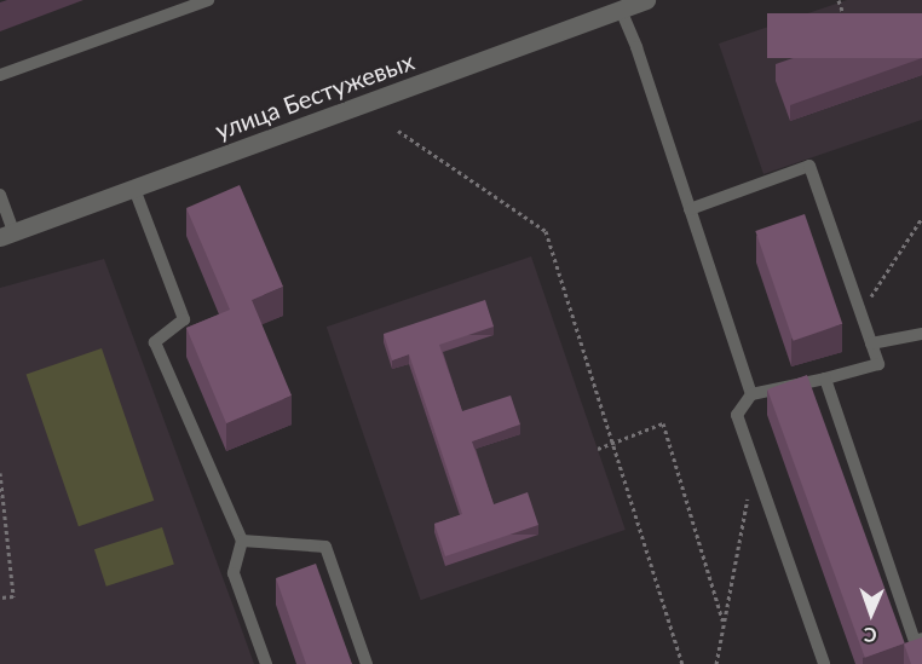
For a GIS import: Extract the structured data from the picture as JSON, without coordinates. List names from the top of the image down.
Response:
{
  "streets": {
    "street": ["улица Бестужевых"]
  },
  "north": "bottom"
}
